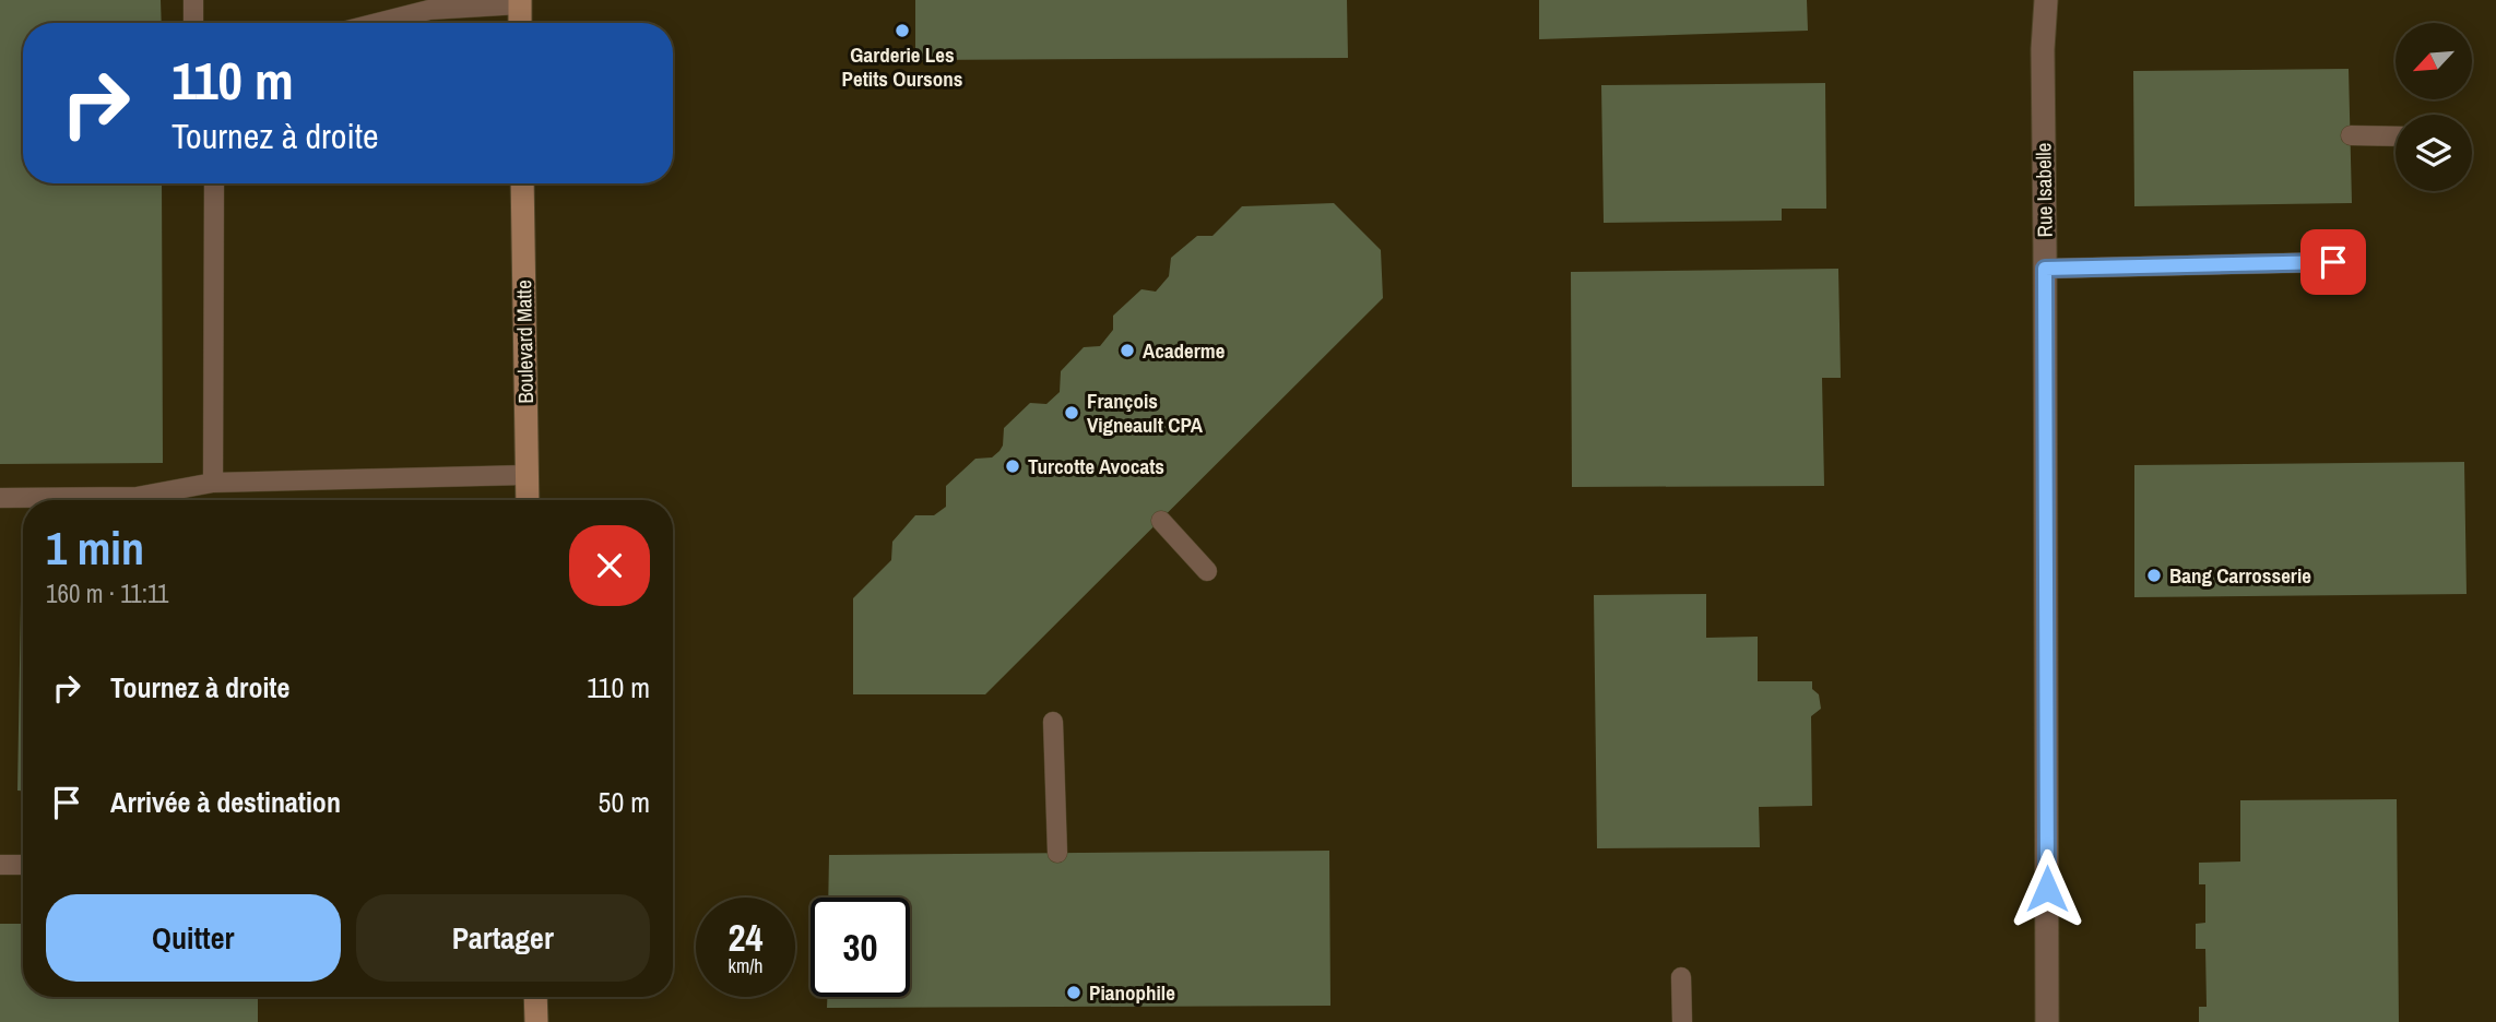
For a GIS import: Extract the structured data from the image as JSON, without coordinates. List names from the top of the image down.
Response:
{
  "streets": {
    "main road": ["Boulevard Matte"],
    "street": ["Rue Isabelle"]
  },
  "places": [
    "Garderie Les Petits Oursons",
    "Acaderme",
    "François Vigneault CPA",
    "Turcotte Avocats",
    "Bang Carrosserie",
    "Pianophile"
  ],
  "north": "bottom left",
  "page": {
    "turn": ["110 m", "Tournez à droite"],
    "heading": ["1 min", "160 m · 11:11"],
    "list": [
      {
        "name": "Tournez à droite",
        "value": "110 m"
      },
      {
        "name": "Arrivée à destination",
        "value": "50 m"
      }
    ],
    "buttons": ["Quitter", "Partager"],
    "speed": "24 km/h",
    "limit": "30"
  }
}
